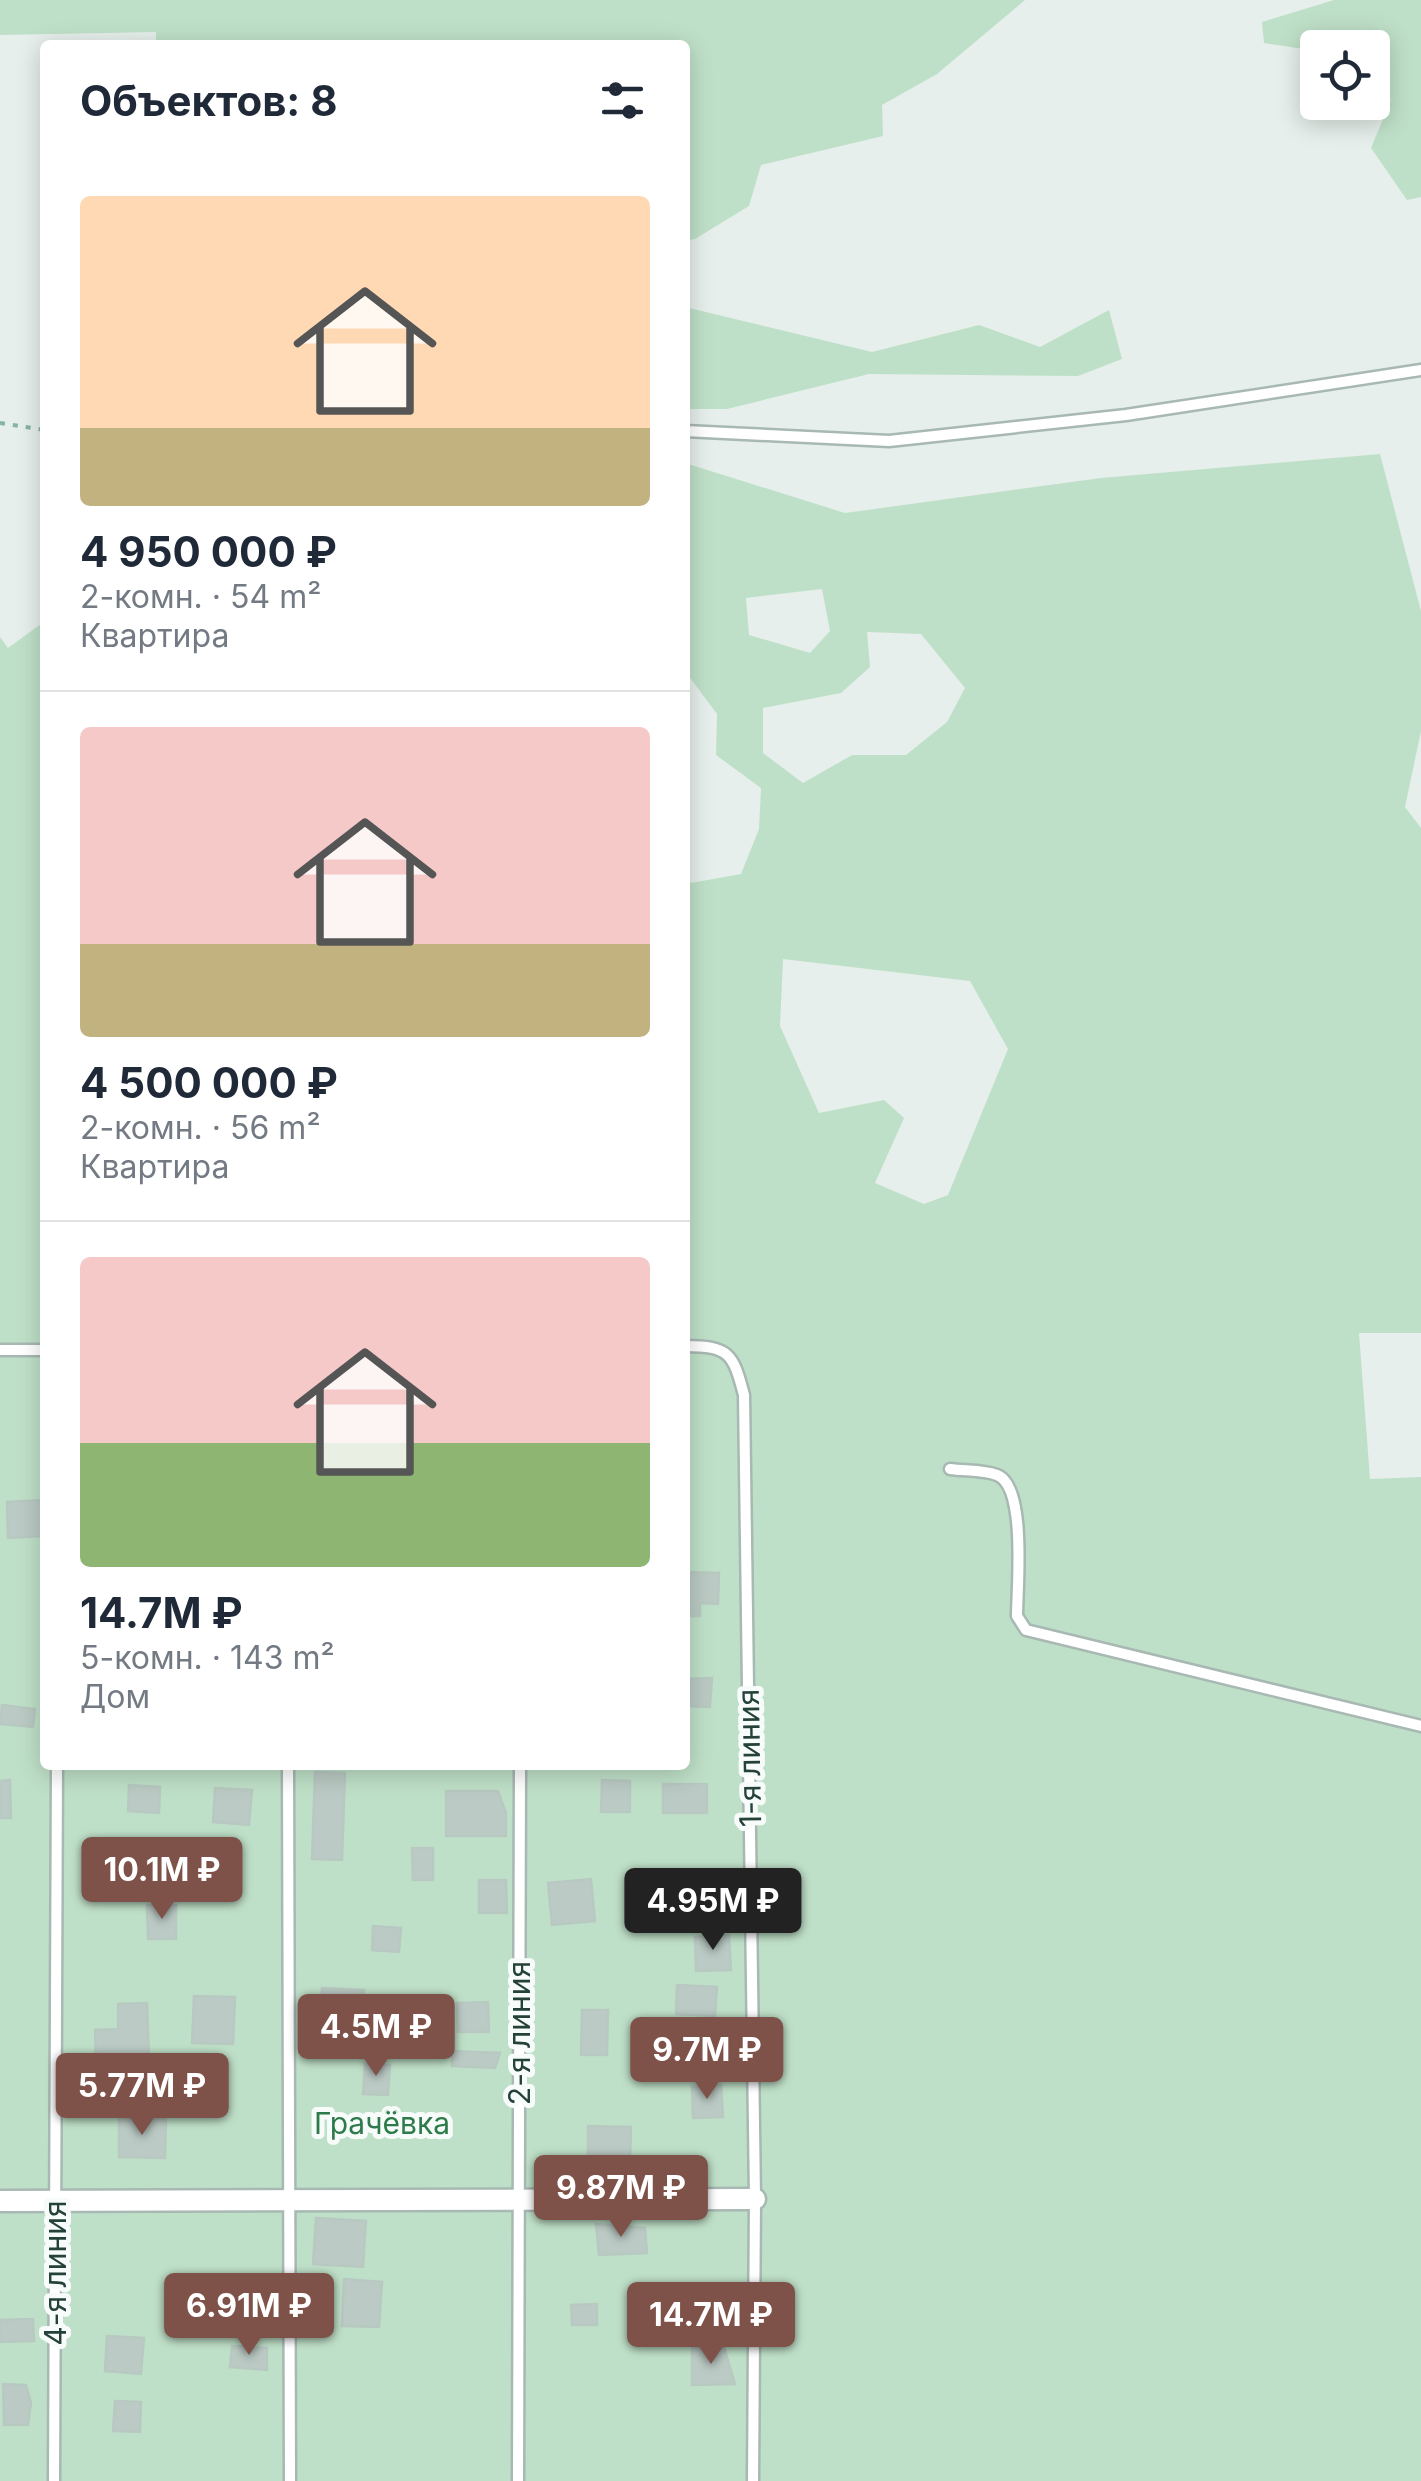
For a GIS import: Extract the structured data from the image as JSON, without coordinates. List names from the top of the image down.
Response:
{
  "streets": {
    "lane": ["1-я линия", "2-я линия", "4-я линия"]
  },
  "parks": ["Грачёвка"],
  "page": {
    "heading": "Объектов: 8",
    "list": [
      {
        "name": "4 950 000 ₽",
        "note": "2-комн. · 54 m² · Квартира"
      },
      {
        "name": "4 500 000 ₽",
        "note": "2-комн. · 56 m² · Квартира"
      },
      {
        "name": "14.7M ₽",
        "note": "5-комн. · 143 m² · Дом"
      }
    ],
    "price": [
      "10.1M ₽",
      "4.95M ₽",
      "4.5M ₽",
      "9.7M ₽",
      "5.77M ₽",
      "9.87M ₽",
      "6.91M ₽",
      "14.7M ₽"
    ]
  }
}
